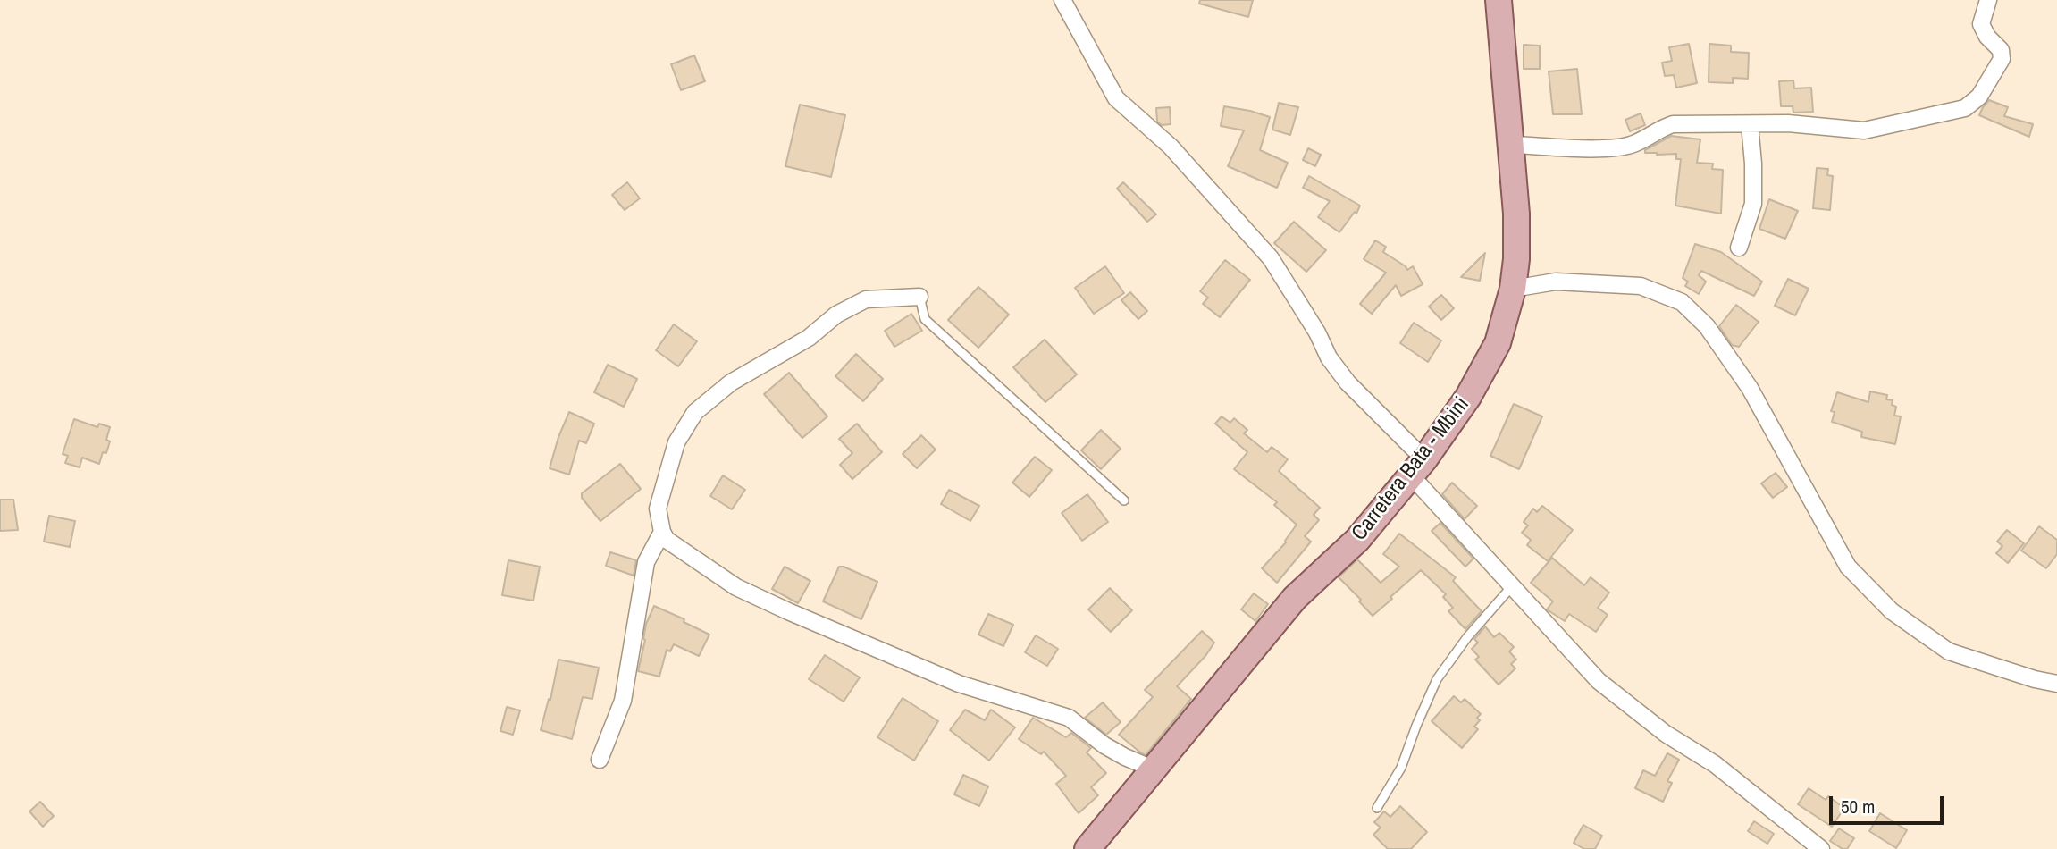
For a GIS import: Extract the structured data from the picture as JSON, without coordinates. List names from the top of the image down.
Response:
{
  "streets": {
    "main road": ["Carretera Bata - Mbini"]
  },
  "scale_bar": "50 m"
}
